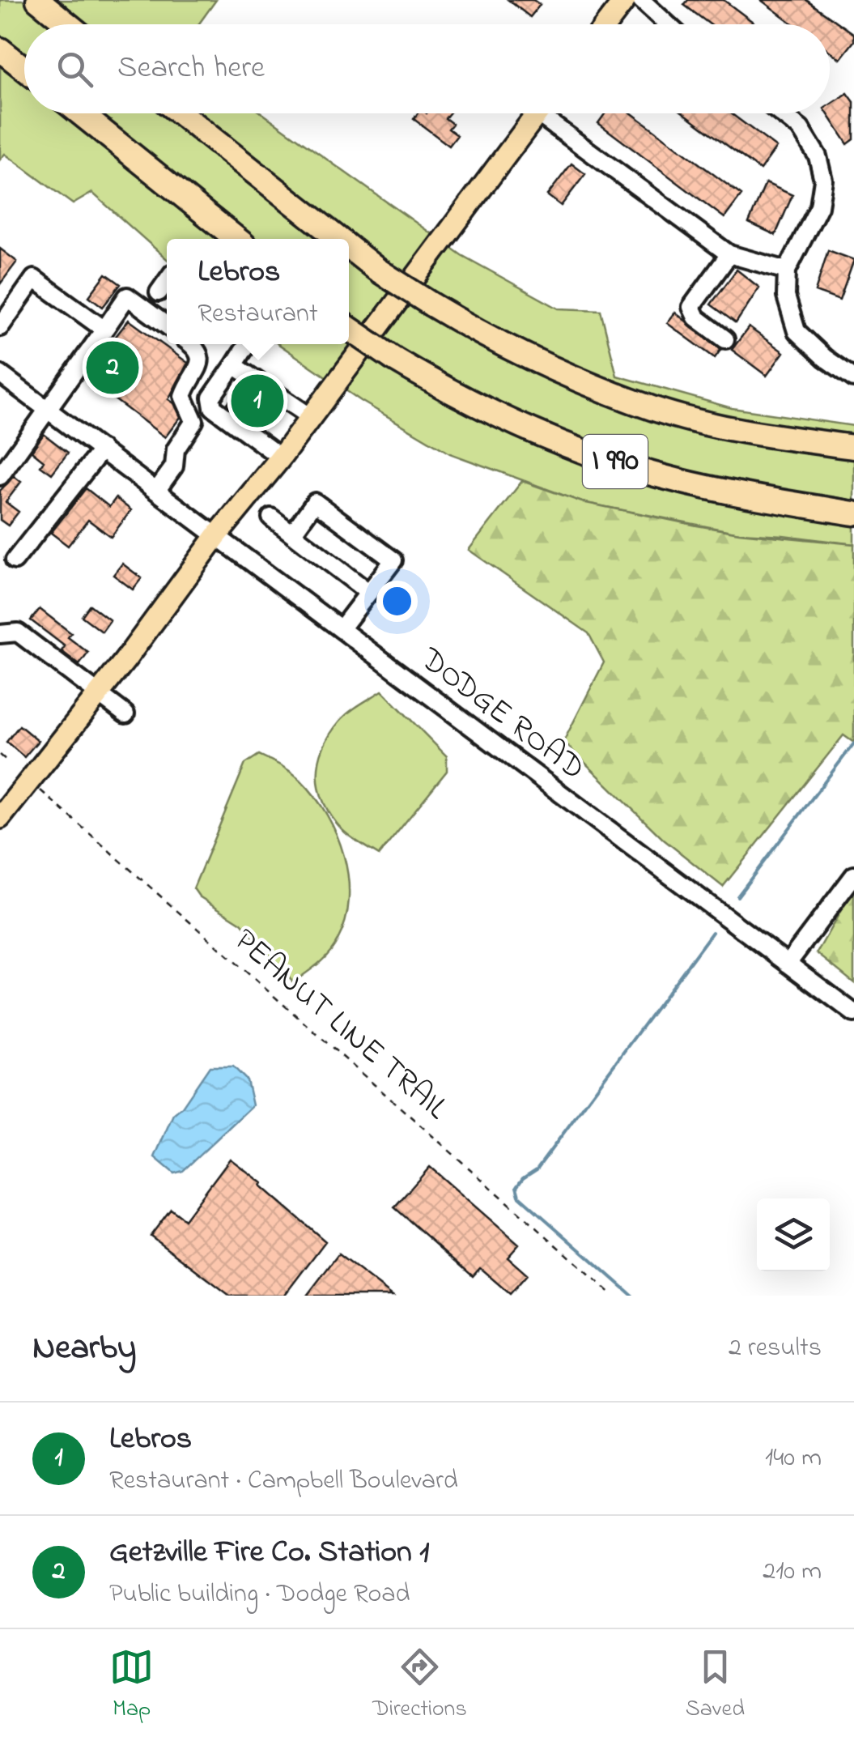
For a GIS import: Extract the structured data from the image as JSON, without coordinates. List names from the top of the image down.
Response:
{
  "streets": {
    "highway": ["I 990"],
    "street": ["DODGE ROAD"],
    "path": ["PEANUT LINE TRAIL"]
  },
  "page": {
    "search": "Search here",
    "popup": ["Lebros", "Restaurant"],
    "pins": ["2", "1"],
    "heading": ["Nearby", "2 results"],
    "list": [
      {
        "mark": "1",
        "name": "Lebros",
        "note": "Restaurant · Campbell Boulevard",
        "value": "140 m"
      },
      {
        "mark": "2",
        "name": "Getzville Fire Co. Station 1",
        "note": "Public building · Dodge Road",
        "value": "210 m"
      }
    ],
    "nav": ["Map", "Directions", "Saved"]
  }
}
